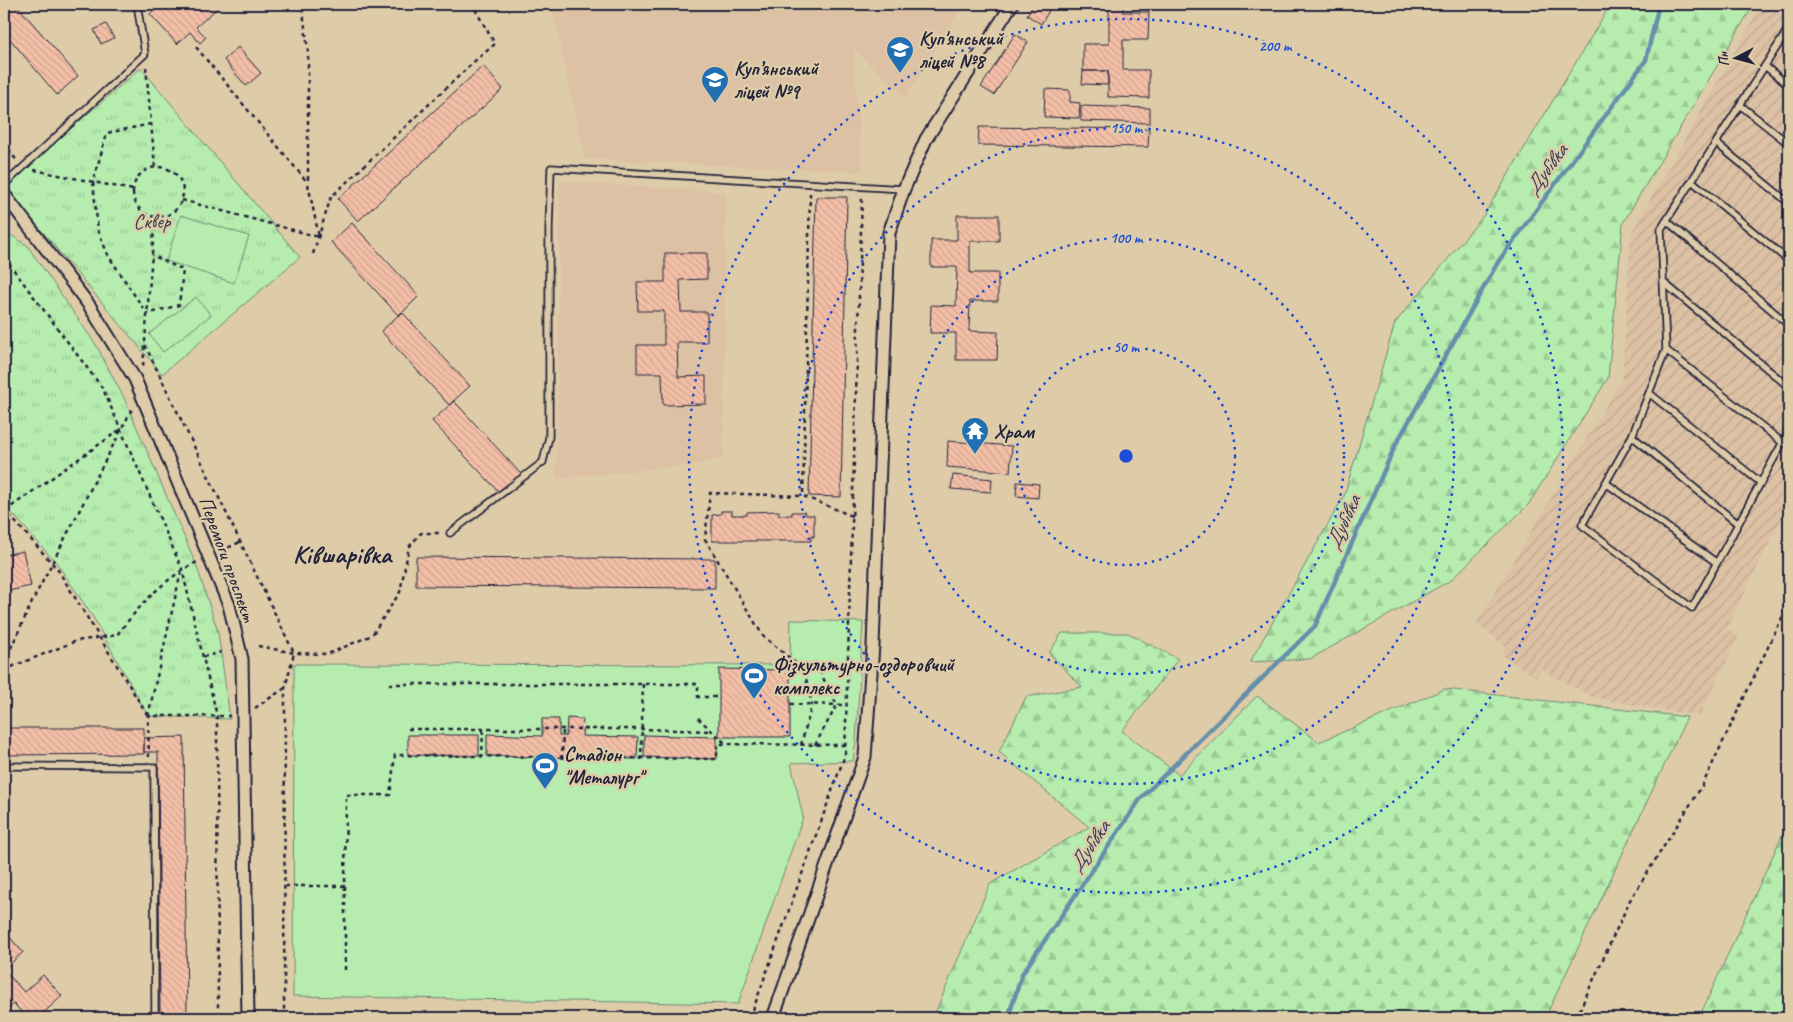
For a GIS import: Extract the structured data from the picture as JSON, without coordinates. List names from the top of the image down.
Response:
{
  "streets": {
    "street": ["Перемоги проспект"]
  },
  "districts": ["Ківшарівка"],
  "water": ["Дубівка"],
  "parks": ["Сквер"],
  "places": {
    "school or university": ["Куп'янський ліцей №8", "Куп’янський ліцей №9"],
    "temple": ["Храм"],
    "sports": ["Фізкультурно-оздоровчий комплекс", "Стадіон \"Металург\""]
  },
  "north": "left",
  "rings": [
    "200 m",
    "150 m",
    "100 m",
    "50 m"
  ]
}
